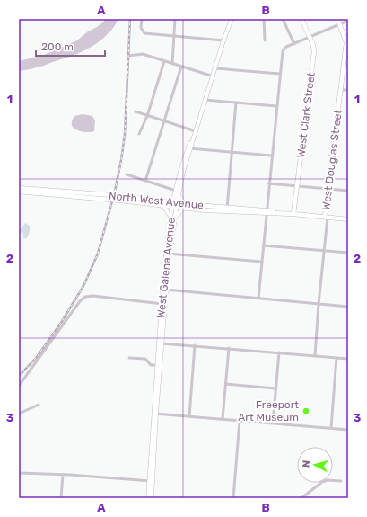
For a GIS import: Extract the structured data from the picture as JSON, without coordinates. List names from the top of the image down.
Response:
{
  "streets": {
    "main road": [
      "West Clark Street",
      "West Douglas Street",
      "North West Avenue",
      "West Galena Avenue"
    ]
  },
  "crossings": [
    ["West Clark Street", "North West Avenue"],
    ["West Douglas Street", "North West Avenue"],
    ["North West Avenue", "West Galena Avenue"]
  ],
  "places": ["Freeport Art Museum"],
  "scale_bar": "200 m",
  "north": "left",
  "grid": {
    "columns": ["A", "B"],
    "rows": ["1", "2", "3"]
  }
}
